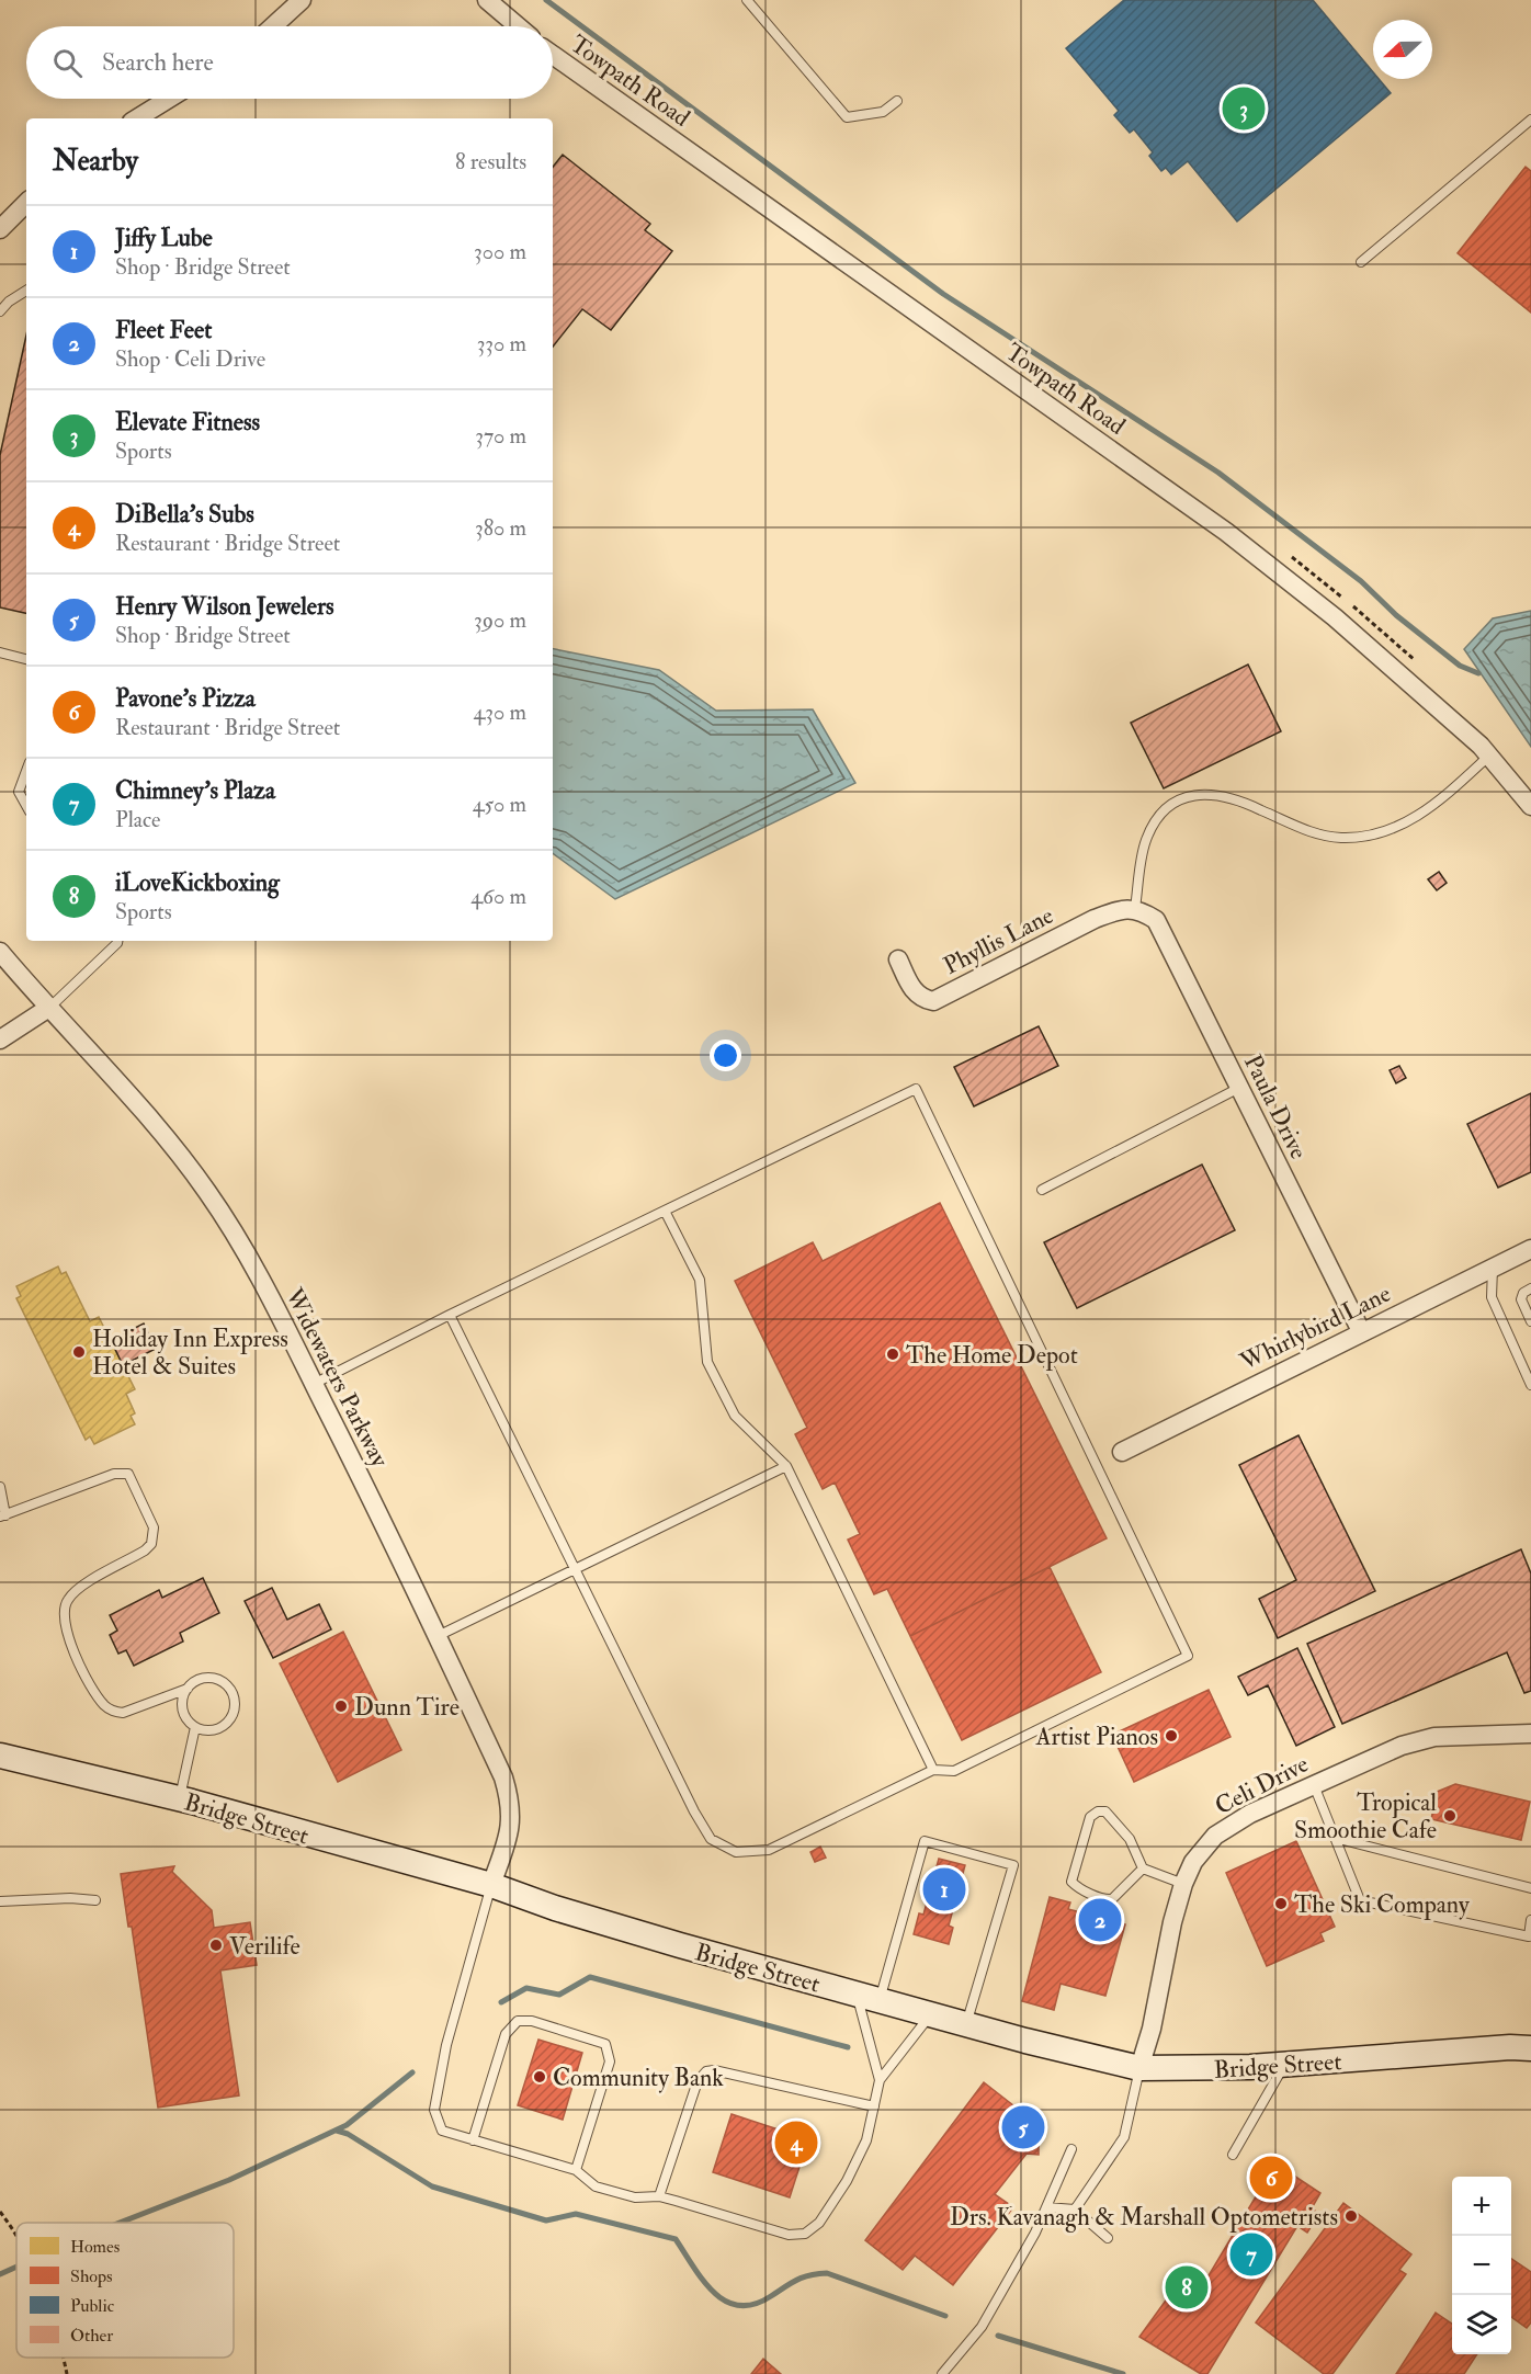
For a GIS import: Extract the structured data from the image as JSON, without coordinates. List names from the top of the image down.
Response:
{
  "streets": {
    "main road": ["Bridge Street"],
    "street": [
      "Towpath Road",
      "Phyllis Lane",
      "Paula Drive",
      "Whirlybird Lane",
      "Widewaters Parkway",
      "Celi Drive"
    ]
  },
  "crossings": [
    ["Phyllis Lane", "Paula Drive"],
    ["Paula Drive", "Whirlybird Lane"],
    ["Widewaters Parkway", "Bridge Street"],
    ["Celi Drive", "Bridge Street"]
  ],
  "places": [
    "Holiday Inn Express Hotel & Suites",
    "The Home Depot",
    "Dunn Tire",
    "Artist Pianos",
    "Tropical Smoothie Cafe",
    "The Ski Company",
    "Verilife",
    "Community Bank",
    "Drs. Kavanagh & Marshall Optometrists"
  ],
  "legend": [
    "Homes",
    "Shops",
    "Public",
    "Other"
  ],
  "north": "left",
  "page": {
    "search": "Search here",
    "pins": [
      "3",
      "1",
      "2",
      "5",
      "4",
      "6",
      "7",
      "8"
    ],
    "heading": ["Nearby", "8 results"],
    "list": [
      {
        "mark": "1",
        "name": "Jiffy Lube",
        "note": "Shop · Bridge Street",
        "value": "300 m"
      },
      {
        "mark": "2",
        "name": "Fleet Feet",
        "note": "Shop · Celi Drive",
        "value": "330 m"
      },
      {
        "mark": "3",
        "name": "Elevate Fitness",
        "note": "Sports",
        "value": "370 m"
      },
      {
        "mark": "4",
        "name": "DiBella's Subs",
        "note": "Restaurant · Bridge Street",
        "value": "380 m"
      },
      {
        "mark": "5",
        "name": "Henry Wilson Jewelers",
        "note": "Shop · Bridge Street",
        "value": "390 m"
      },
      {
        "mark": "6",
        "name": "Pavone's Pizza",
        "note": "Restaurant · Bridge Street",
        "value": "430 m"
      },
      {
        "mark": "7",
        "name": "Chimney's Plaza",
        "note": "Place",
        "value": "450 m"
      },
      {
        "mark": "8",
        "name": "iLoveKickboxing",
        "note": "Sports",
        "value": "460 m"
      }
    ],
    "map_buttons": ["+", "−"]
  }
}
